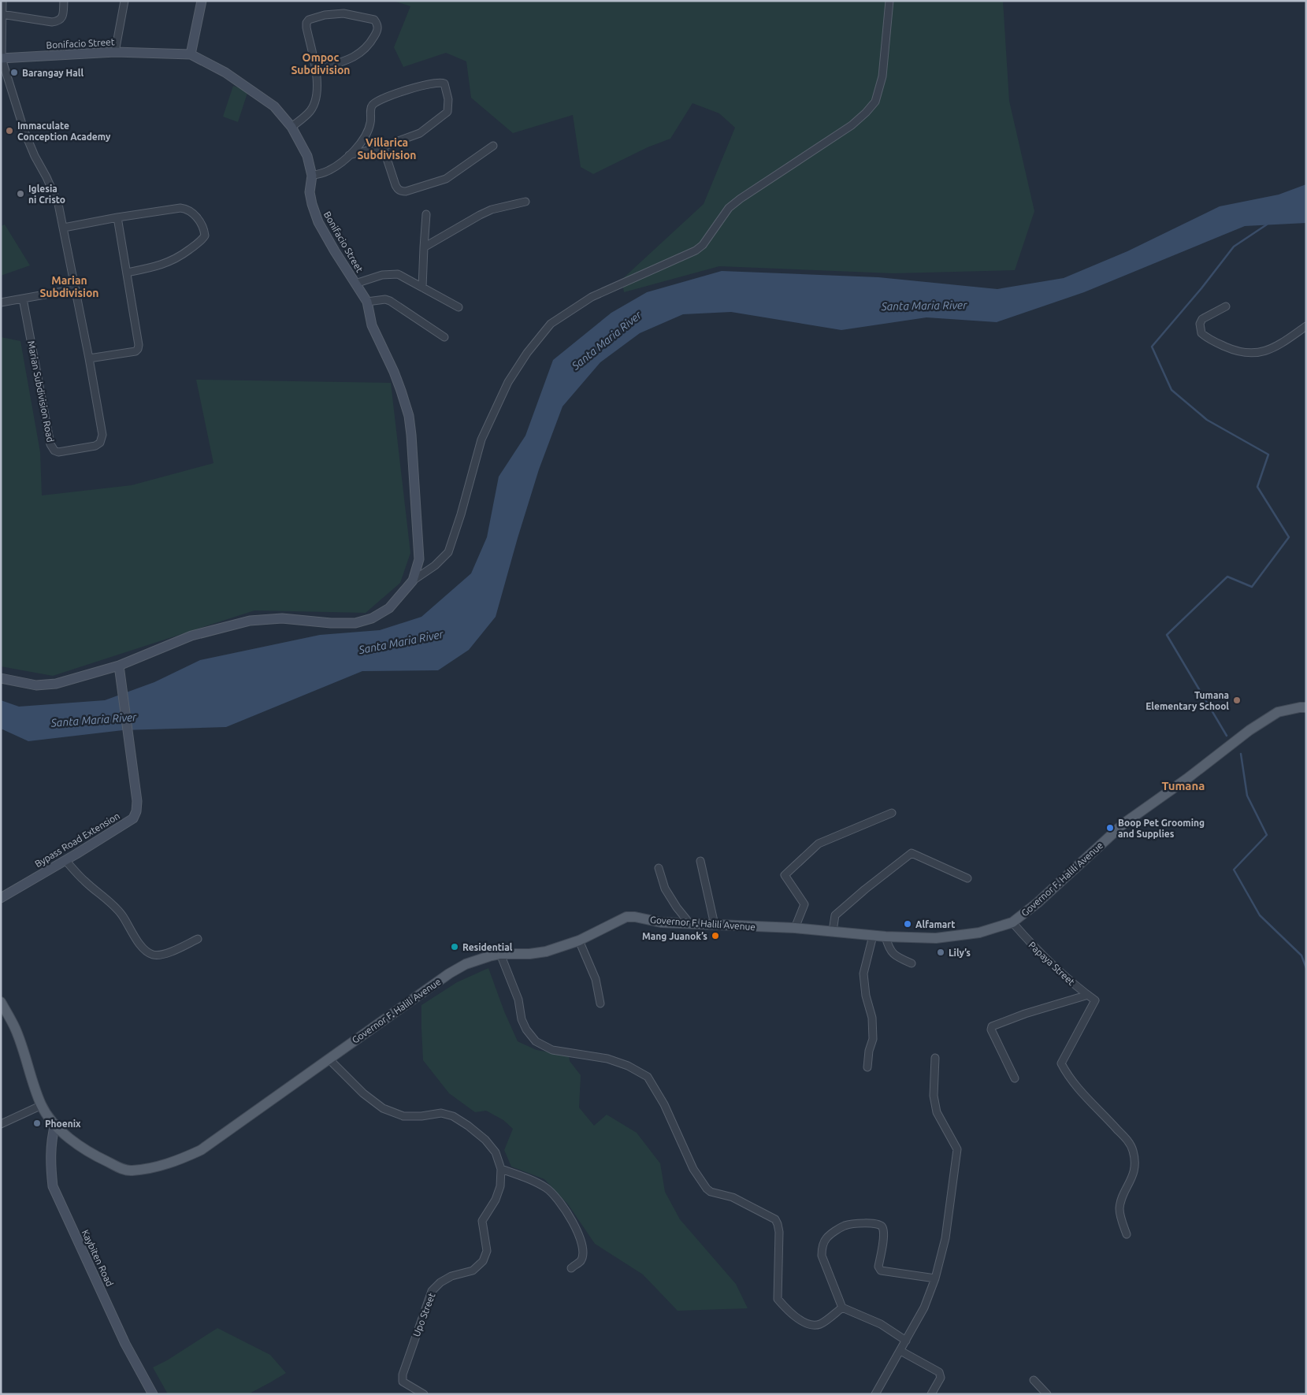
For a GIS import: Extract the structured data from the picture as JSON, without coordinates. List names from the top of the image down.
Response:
{
  "streets": {
    "main road": ["Governor F. Halili Avenue"],
    "street": [
      "Bonifacio Street",
      "Marian Subdivision Road",
      "Bypass Road Extension",
      "Papaya Street",
      "Kaybiten Road",
      "Upo Street"
    ]
  },
  "crossings": [
    ["Governor F. Halili Avenue", "Papaya Street"],
    ["Governor F. Halili Avenue", "Kaybiten Road"],
    ["Governor F. Halili Avenue", "Upo Street"]
  ],
  "districts": [
    "Ompoc Subdivision",
    "Villarica Subdivision",
    "Marian Subdivision",
    "Tumana"
  ],
  "water": ["Santa Maria River"],
  "places": [
    "Barangay Hall",
    "Immaculate Conception Academy",
    "Iglesia ni Cristo",
    "Tumana Elementary School",
    "Boop Pet Grooming and Supplies",
    "Alfamart",
    "Mang Juanok’s",
    "Residential",
    "Lily’s",
    "Phoenix"
  ]
}
